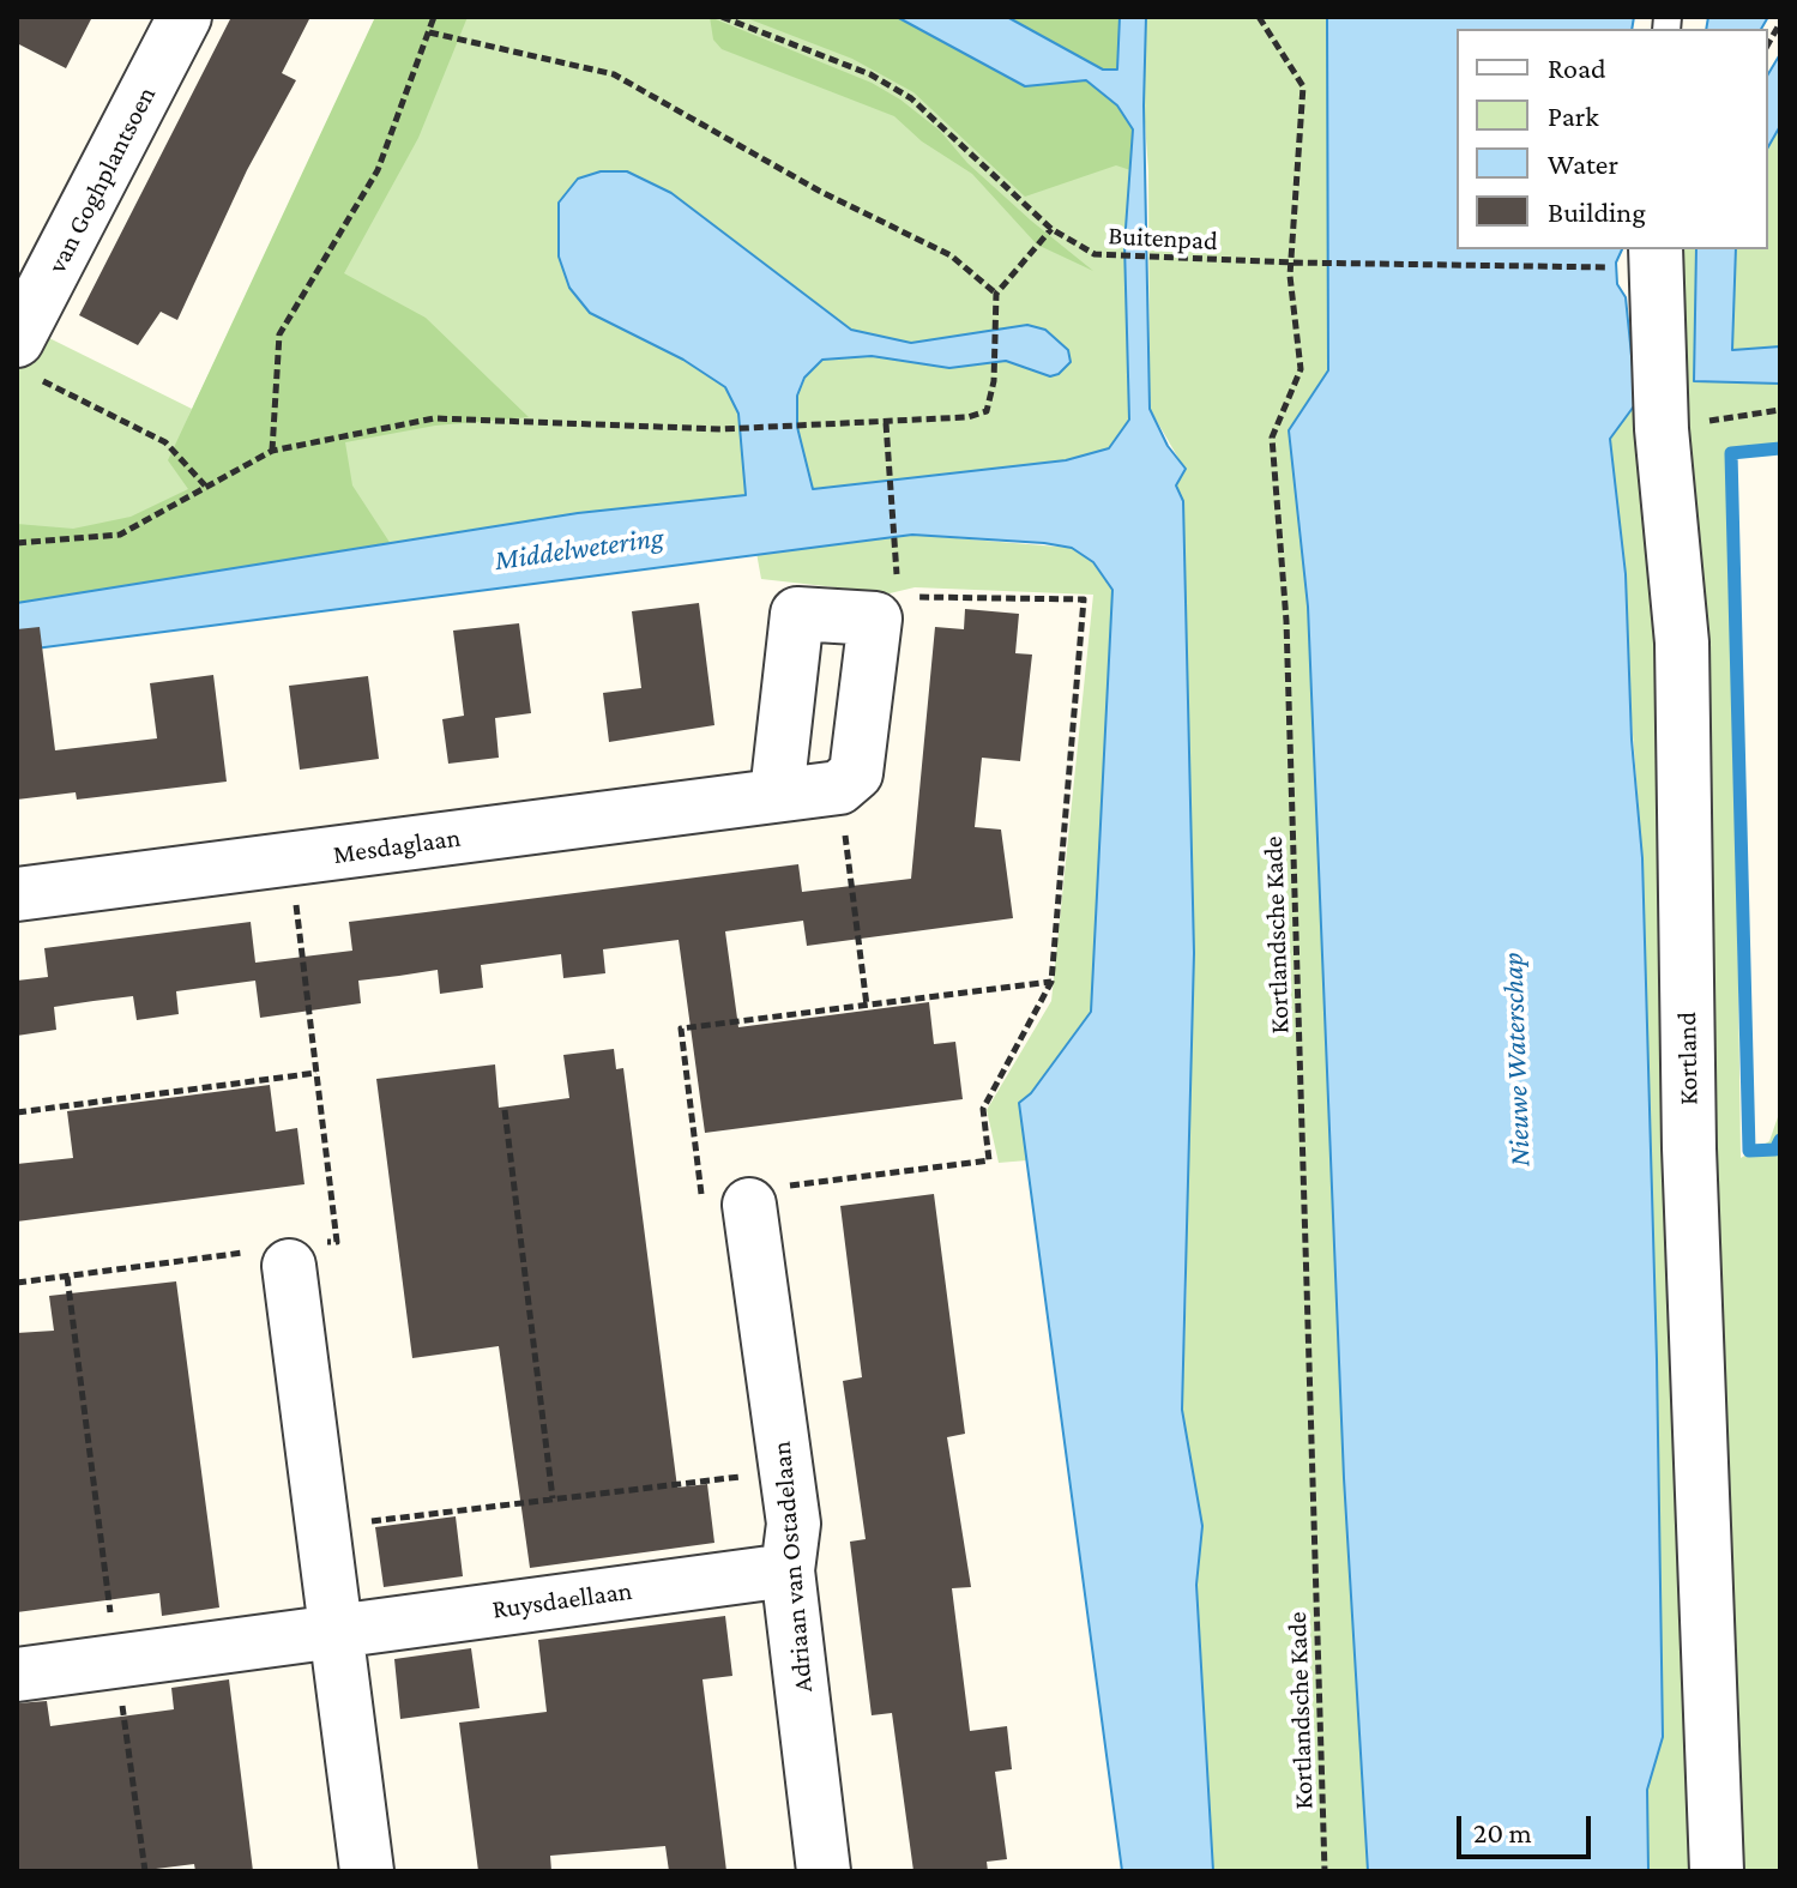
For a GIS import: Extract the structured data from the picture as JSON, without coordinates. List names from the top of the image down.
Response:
{
  "streets": {
    "street": [
      "van Goghplantsoen",
      "Mesdaglaan",
      "Kortland",
      "Adriaan van Ostadelaan",
      "Ruysdaellaan"
    ],
    "path": ["Buitenpad", "Kortlandsche Kade"]
  },
  "crossings": [
    ["Buitenpad", "Kortlandsche Kade"],
    ["Buitenpad", "Kortland"],
    ["Adriaan van Ostadelaan", "Ruysdaellaan"]
  ],
  "water": ["Middelwetering", "Nieuwe Waterschap"],
  "legend": [
    "Road",
    "Park",
    "Water",
    "Building"
  ],
  "scale_bar": "20 m"
}
